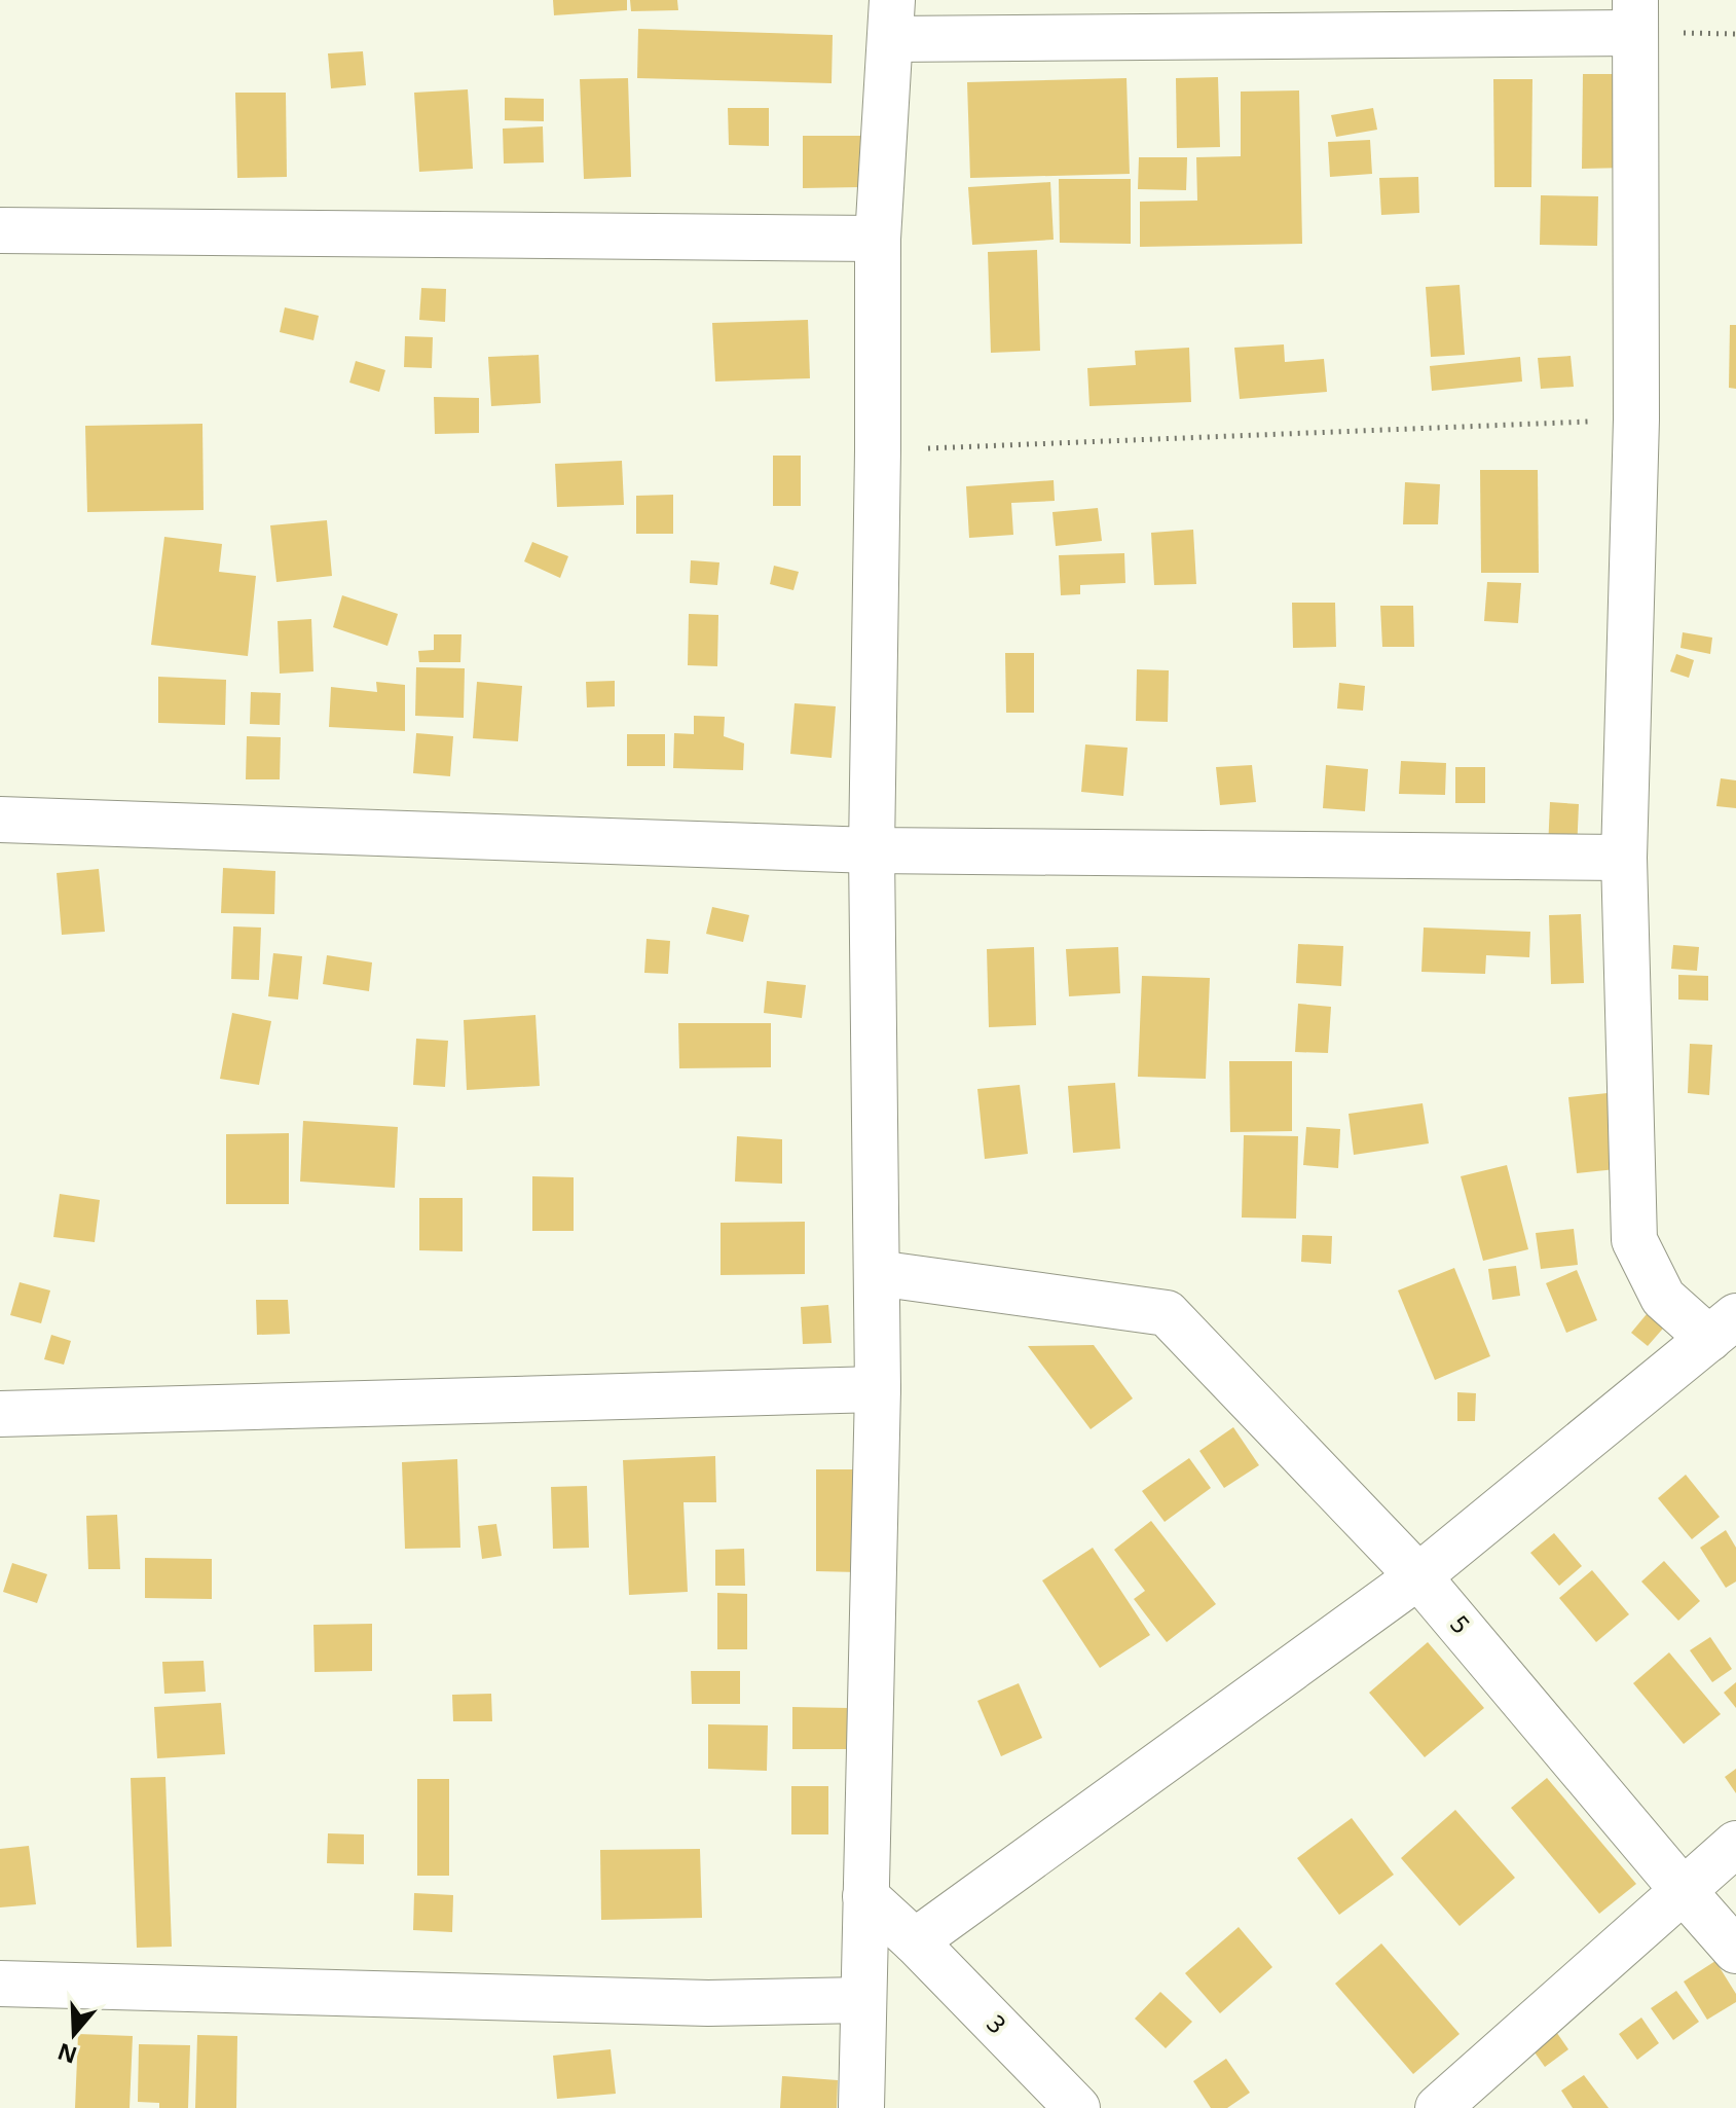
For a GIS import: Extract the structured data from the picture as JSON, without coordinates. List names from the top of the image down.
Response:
{
  "streets": {
    "street": ["5", "3"]
  },
  "north": "bottom"
}
